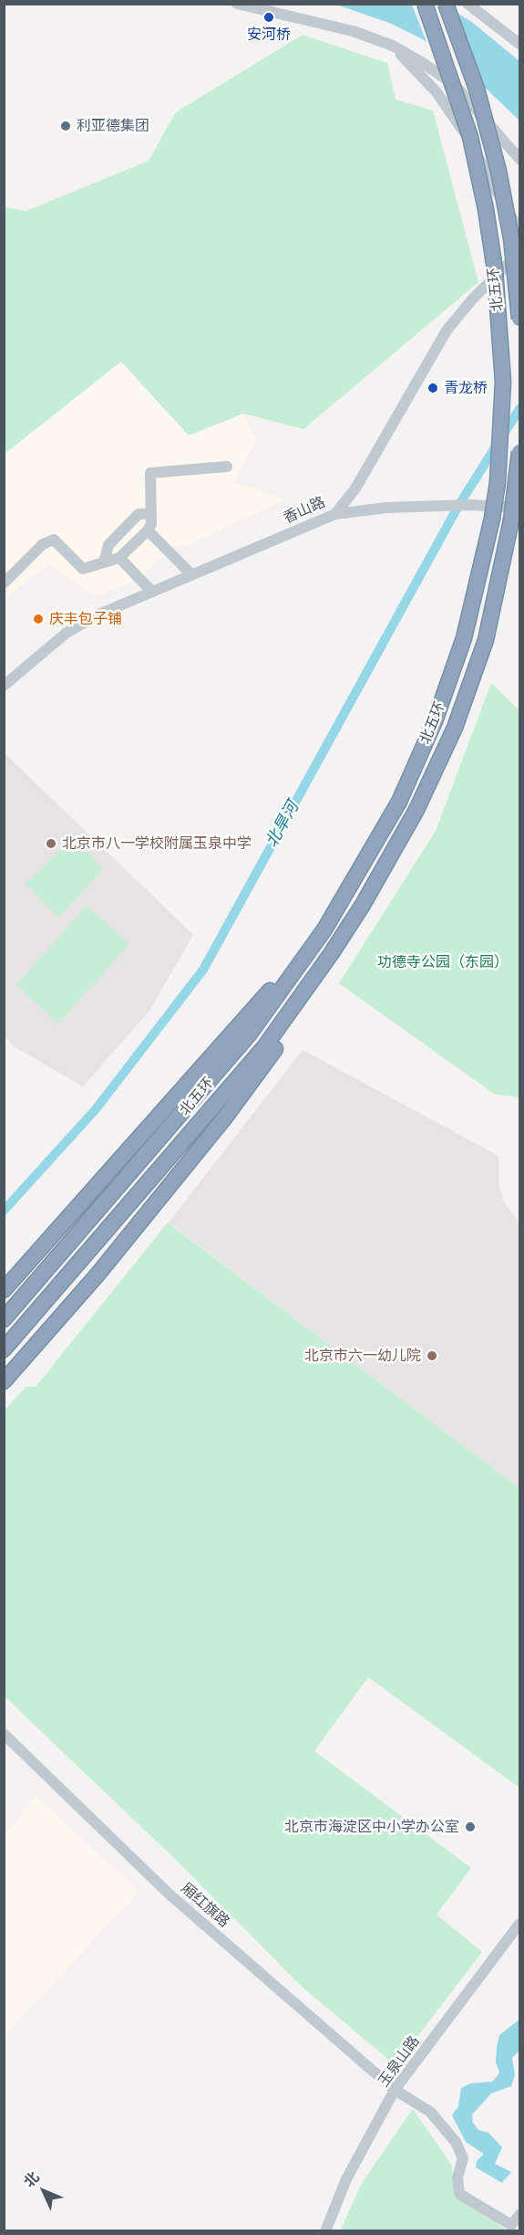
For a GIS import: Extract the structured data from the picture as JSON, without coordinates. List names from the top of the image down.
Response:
{
  "streets": {
    "highway": ["北五环"],
    "street": ["香山路", "厢红旗路", "玉泉山路"]
  },
  "crossings": [
    ["厢红旗路", "玉泉山路"]
  ],
  "water": ["北旱河"],
  "parks": ["功德寺公园（东园）"],
  "places": [
    "安河桥",
    "利亚德集团",
    "青龙桥",
    "庆丰包子铺",
    "北京市八一学校附属玉泉中学",
    "北京市六一幼儿院",
    "北京市海淀区中小学办公室"
  ],
  "north": "top left"
}
